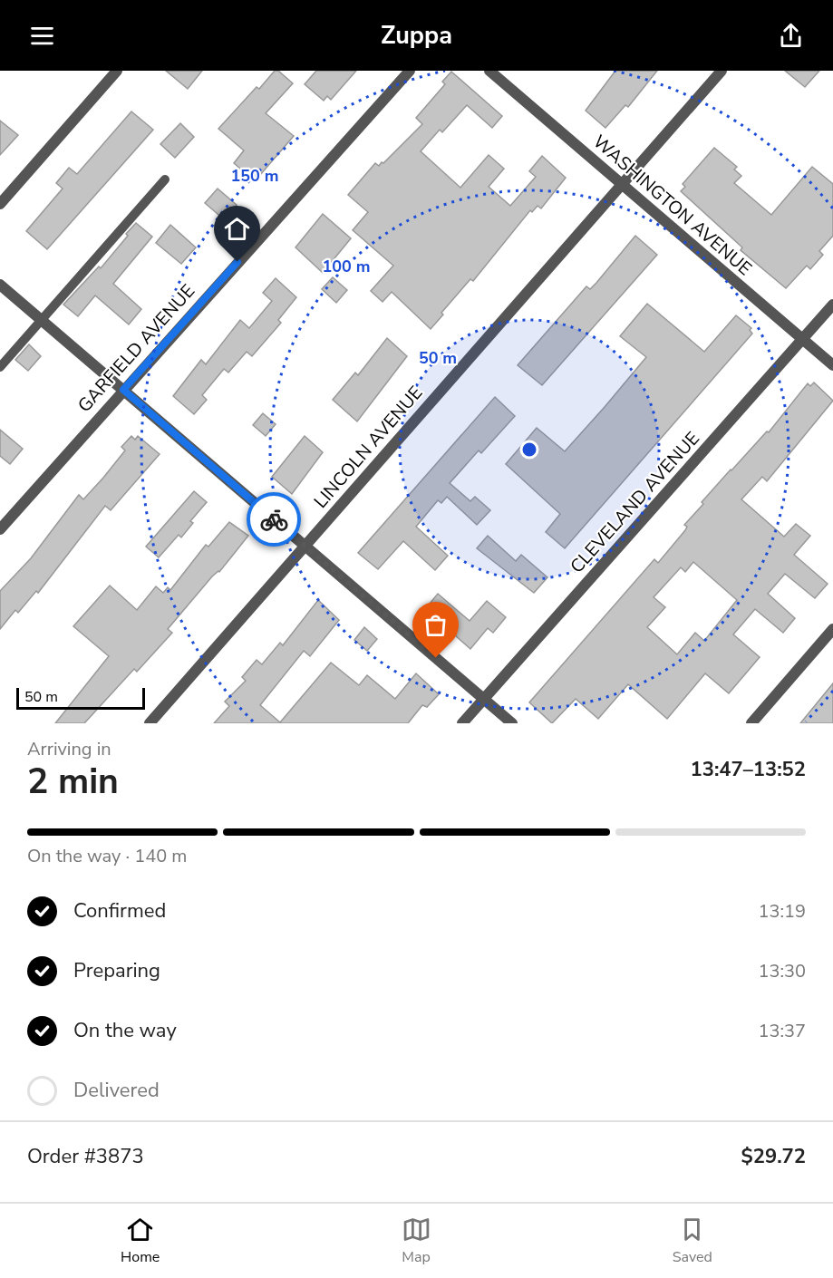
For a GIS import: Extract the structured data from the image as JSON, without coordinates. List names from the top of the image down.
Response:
{
  "streets": {
    "street": [
      "WASHINGTON AVENUE",
      "GARFIELD AVENUE",
      "LINCOLN AVENUE",
      "CLEVELAND AVENUE"
    ]
  },
  "crossings": [
    ["WASHINGTON AVENUE", "LINCOLN AVENUE"],
    ["WASHINGTON AVENUE", "CLEVELAND AVENUE"]
  ],
  "scale_bar": "50 m",
  "page": {
    "header": "Zuppa",
    "scale": "50 m",
    "heading": ["2 min", "Arriving in", "13:47–13:52"],
    "panel": ["Order #3873", "$29.72"],
    "bar": "On the way · 140 m",
    "list": [
      ["Confirmed", "13:19"],
      ["Preparing", "13:30"],
      ["On the way", "13:37"],
      "Delivered"
    ],
    "tabs": ["Home", "Map", "Saved"]
  },
  "rings": ["150 m", "100 m", "50 m"]
}
